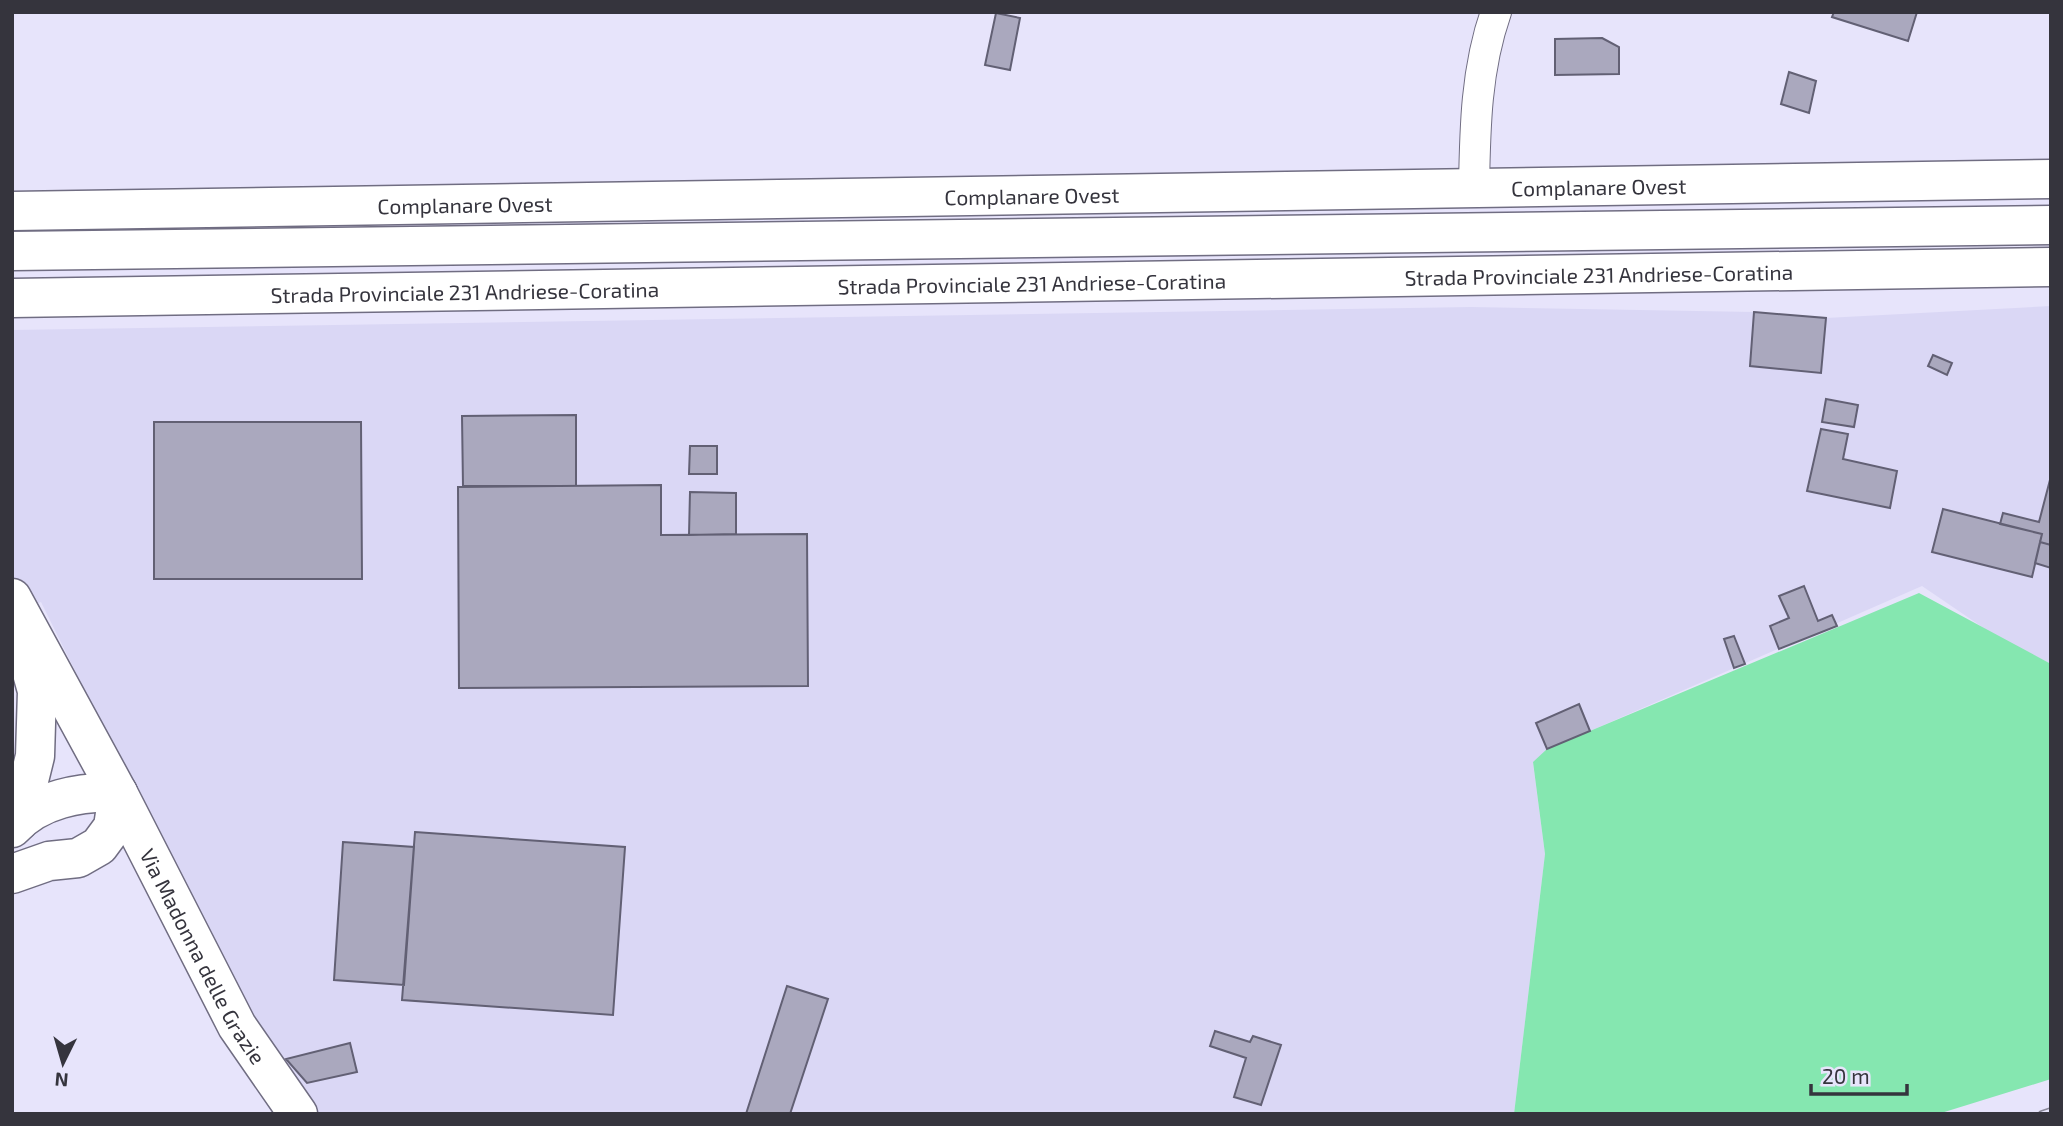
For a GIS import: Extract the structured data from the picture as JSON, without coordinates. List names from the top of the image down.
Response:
{
  "streets": {
    "main road": ["Complanare Ovest", "Strada Provinciale 231 Andriese-Coratina", "Via Madonna delle Grazie"]
  },
  "scale_bar": "20 m",
  "north": "bottom"
}
